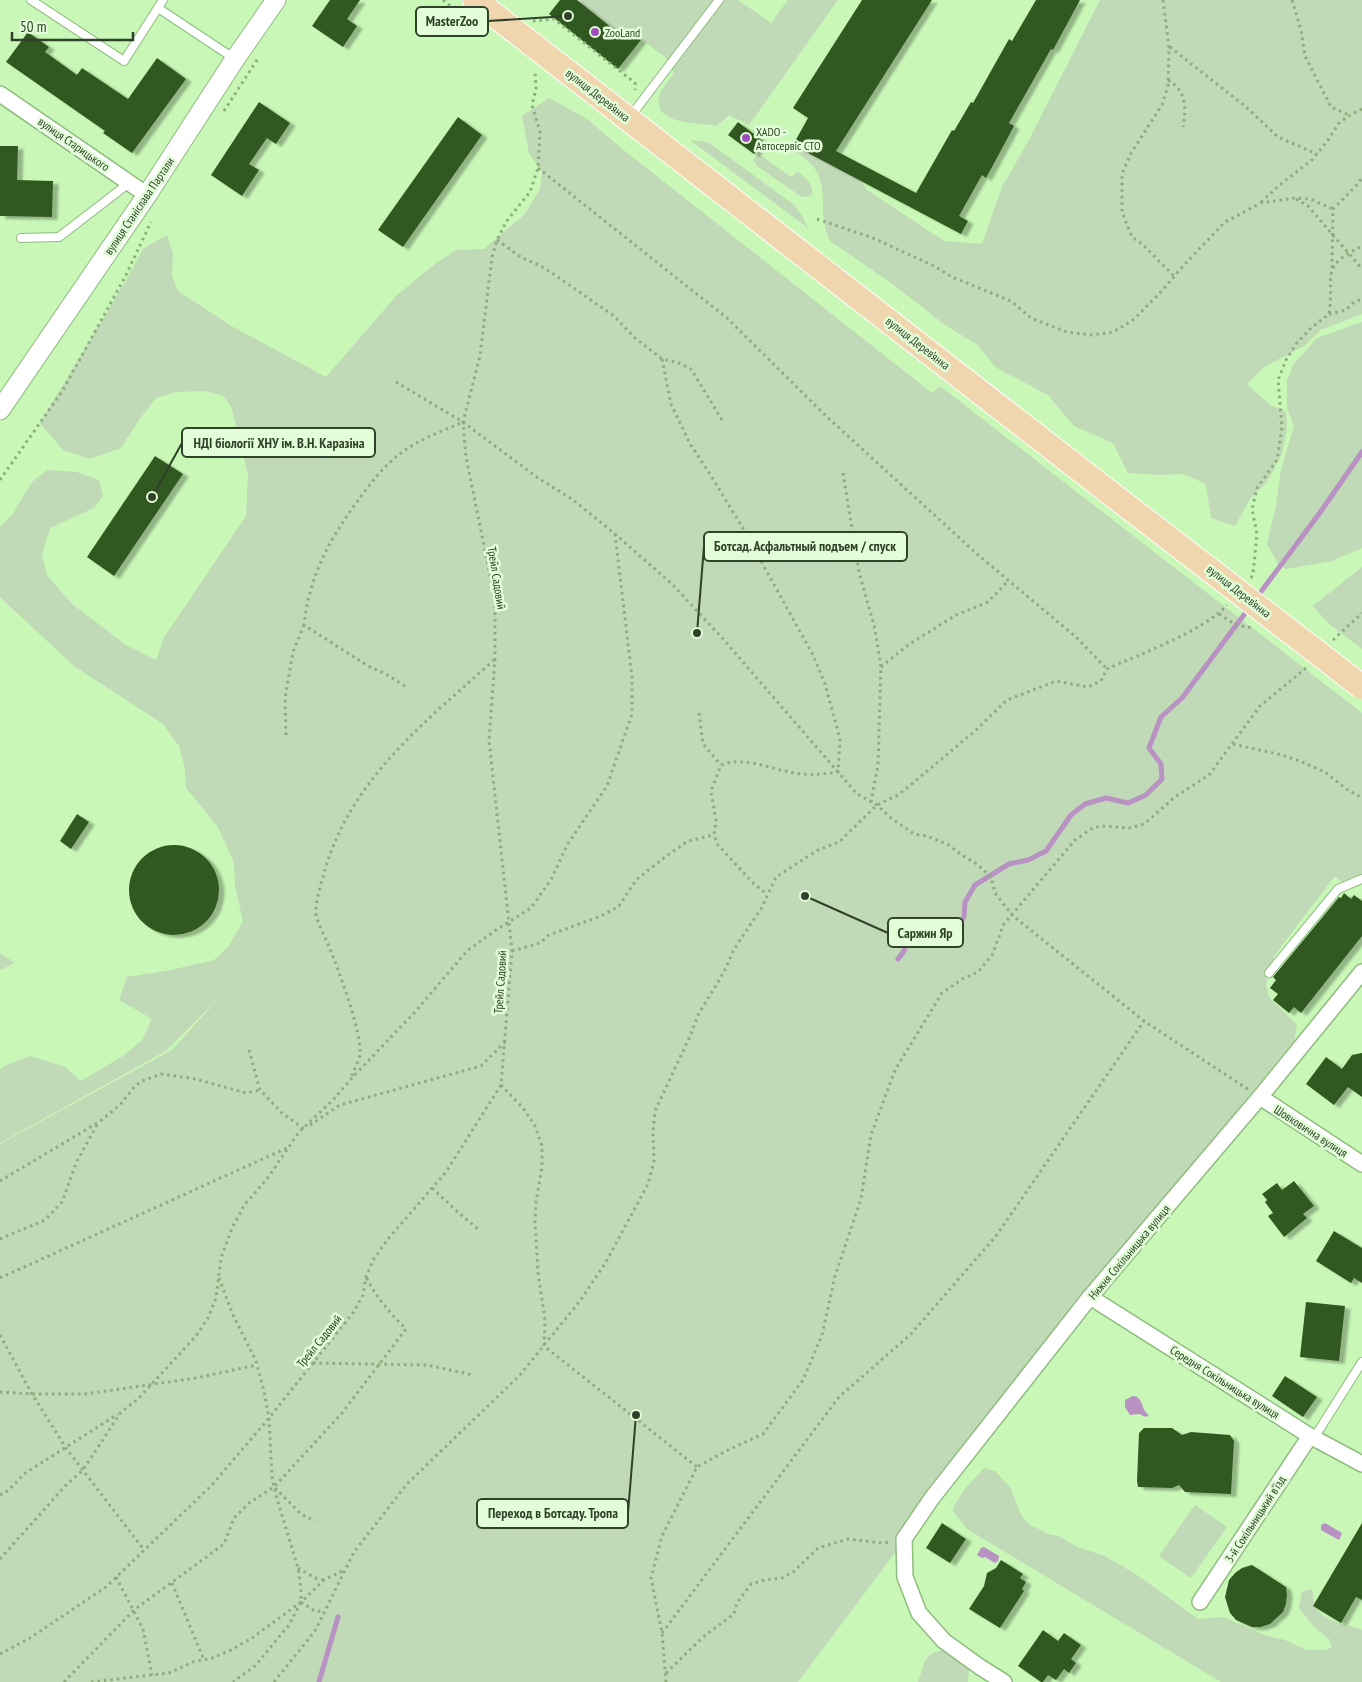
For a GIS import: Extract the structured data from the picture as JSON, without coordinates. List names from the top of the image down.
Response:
{
  "streets": {
    "main road": ["вулиця Дерев’янка"],
    "street": [
      "вулиця Старицького",
      "вулиця Станіслава Партали",
      "Шовковична вулиця",
      "Нижня Сокільницька вулиця",
      "Середня Сокільницька вулиця",
      "3-й Сокільницький в’їзд"
    ],
    "path": ["Трейл Садовий"]
  },
  "crossings": [
    ["вулиця Старицького", "вулиця Станіслава Партали"],
    ["Шовковична вулиця", "Нижня Сокільницька вулиця"],
    ["Нижня Сокільницька вулиця", "Середня Сокільницька вулиця"],
    ["Середня Сокільницька вулиця", "3-й Сокільницький в’їзд"]
  ],
  "places": [
    "MasterZoo",
    "ZooLand",
    "XADO - Автосервіс СТО",
    "НДІ біології ХНУ ім. В.Н. Каразіна",
    "Ботсад. Асфальтный подъем / спуск",
    "Саржин Яр",
    "Переход в Ботсаду. Тропа"
  ],
  "scale_bar": "50 m"
}
